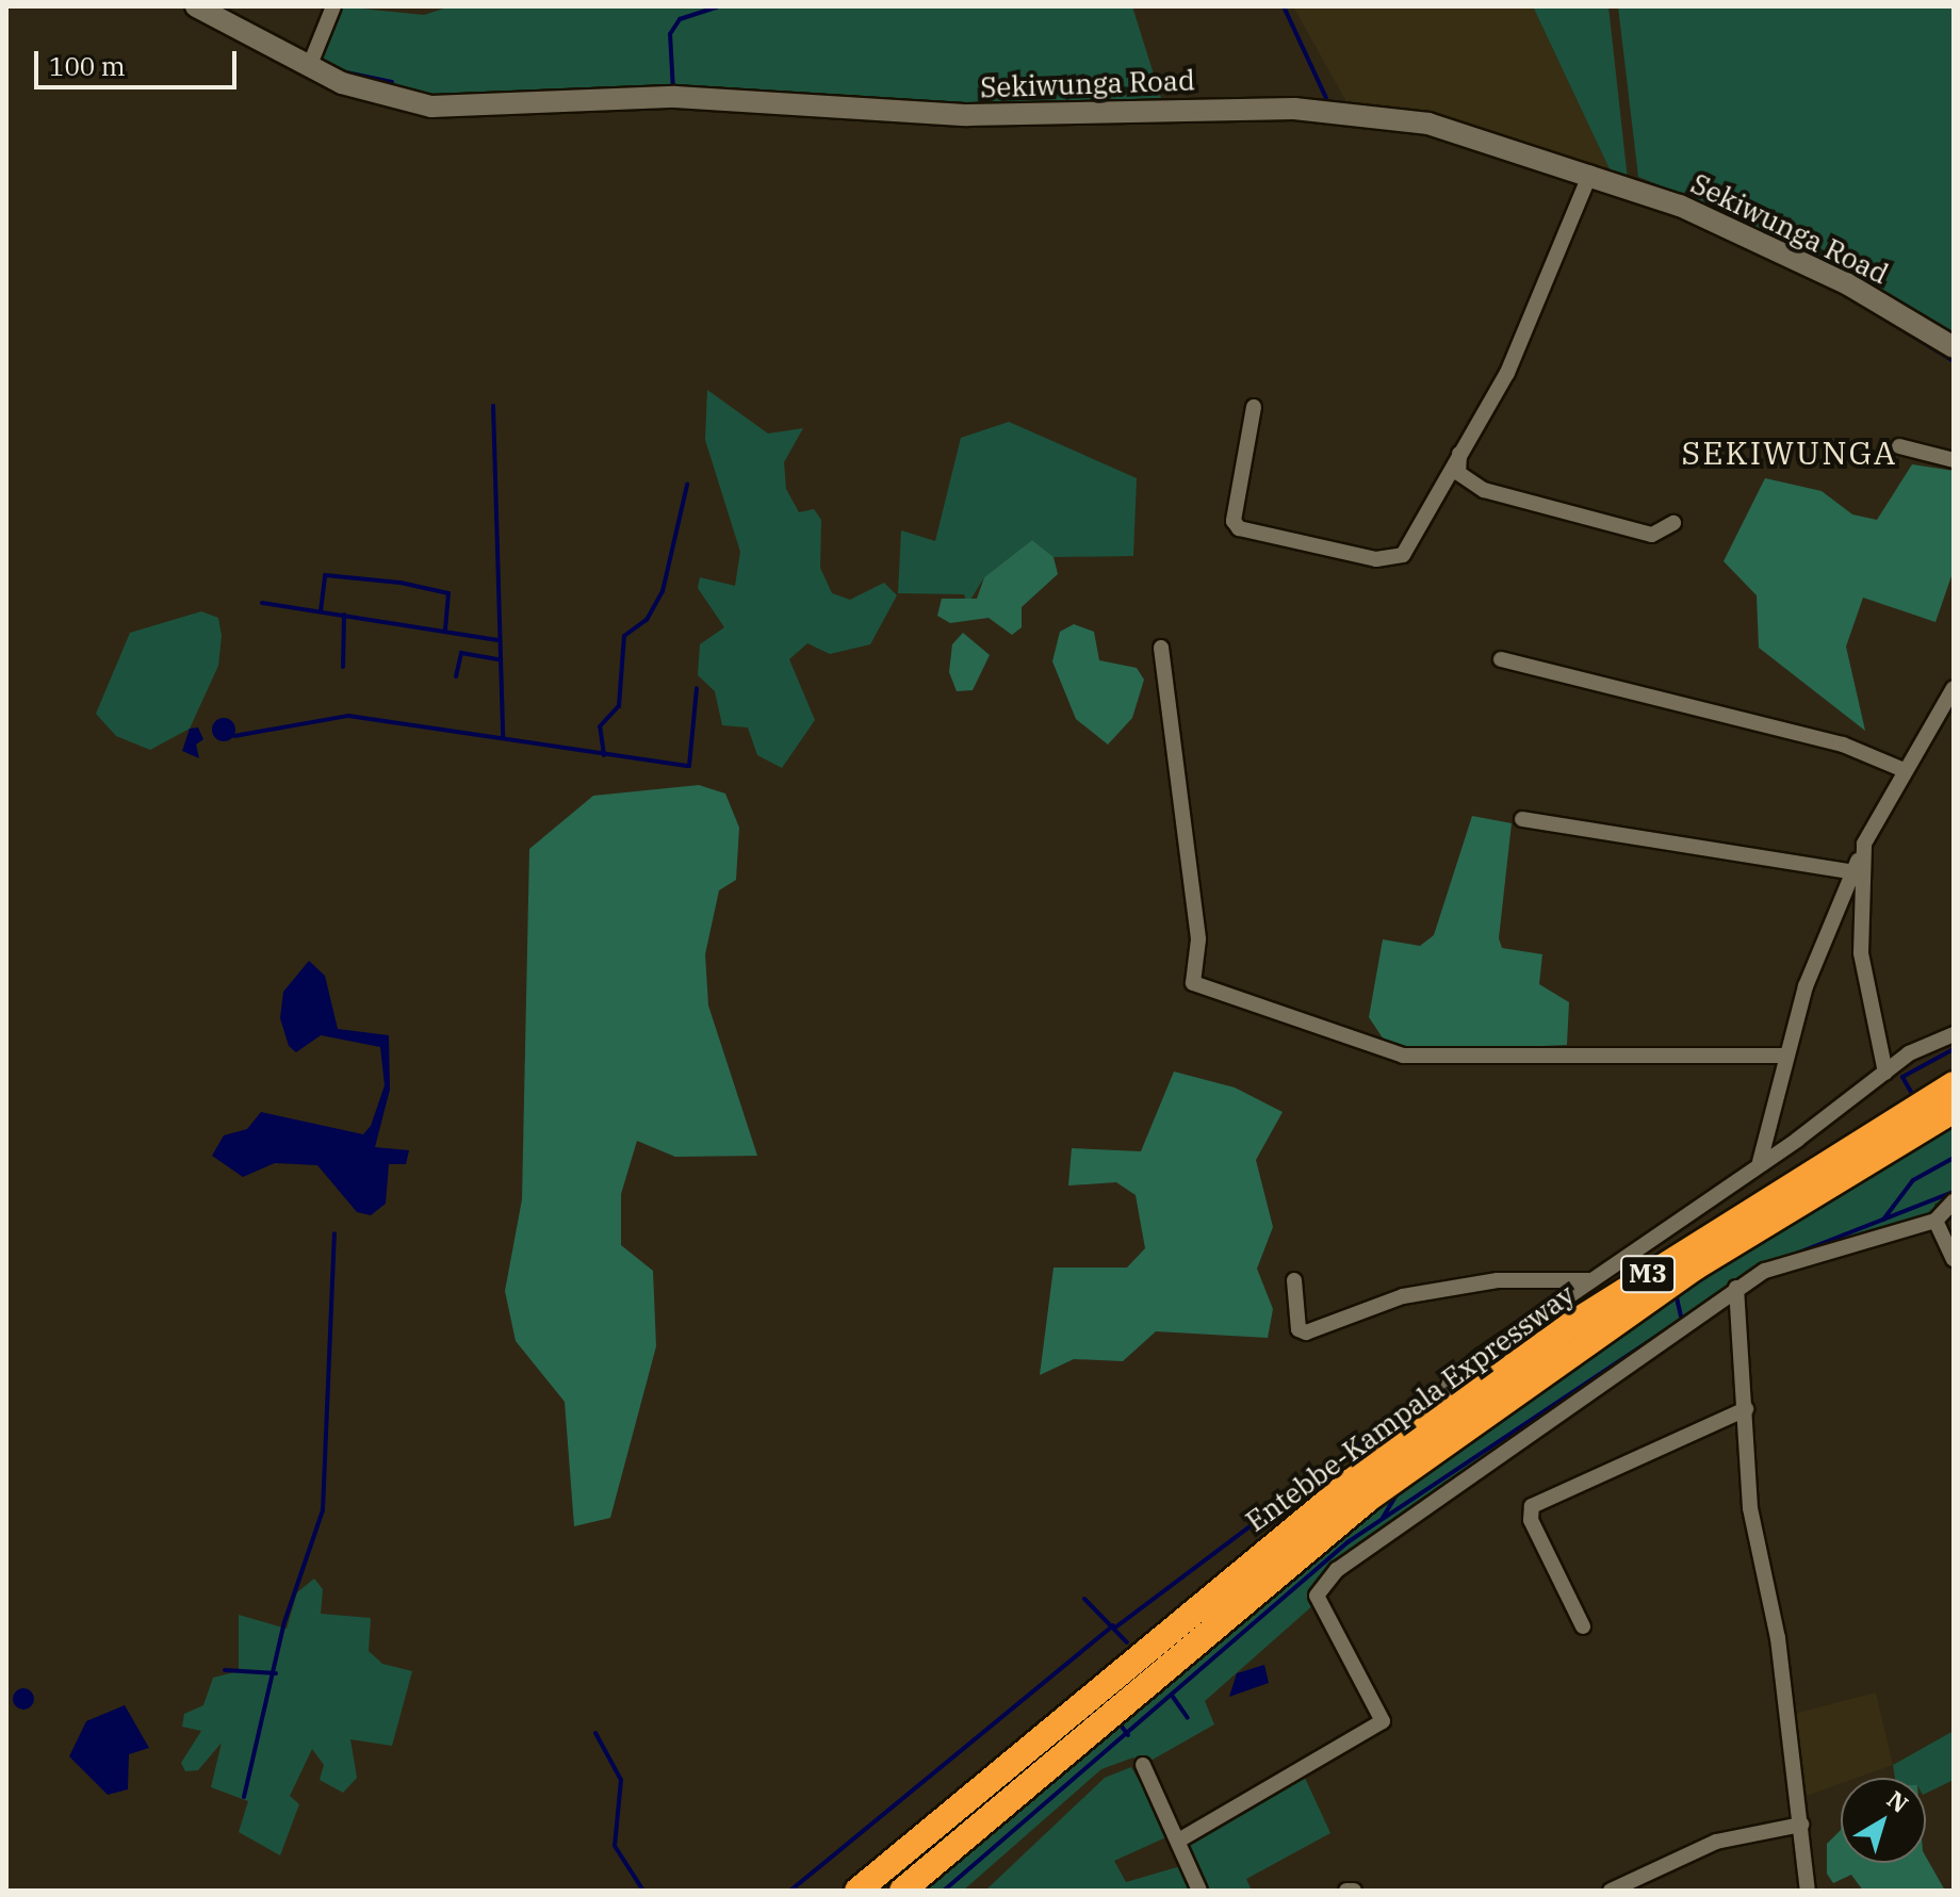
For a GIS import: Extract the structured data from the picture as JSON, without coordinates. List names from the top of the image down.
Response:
{
  "streets": {
    "highway": ["M3", "Entebbe-Kampala Expressway"],
    "main road": ["Sekiwunga Road"]
  },
  "districts": ["SEKIWUNGA"],
  "scale_bar": "100 m",
  "north": "top right"
}
